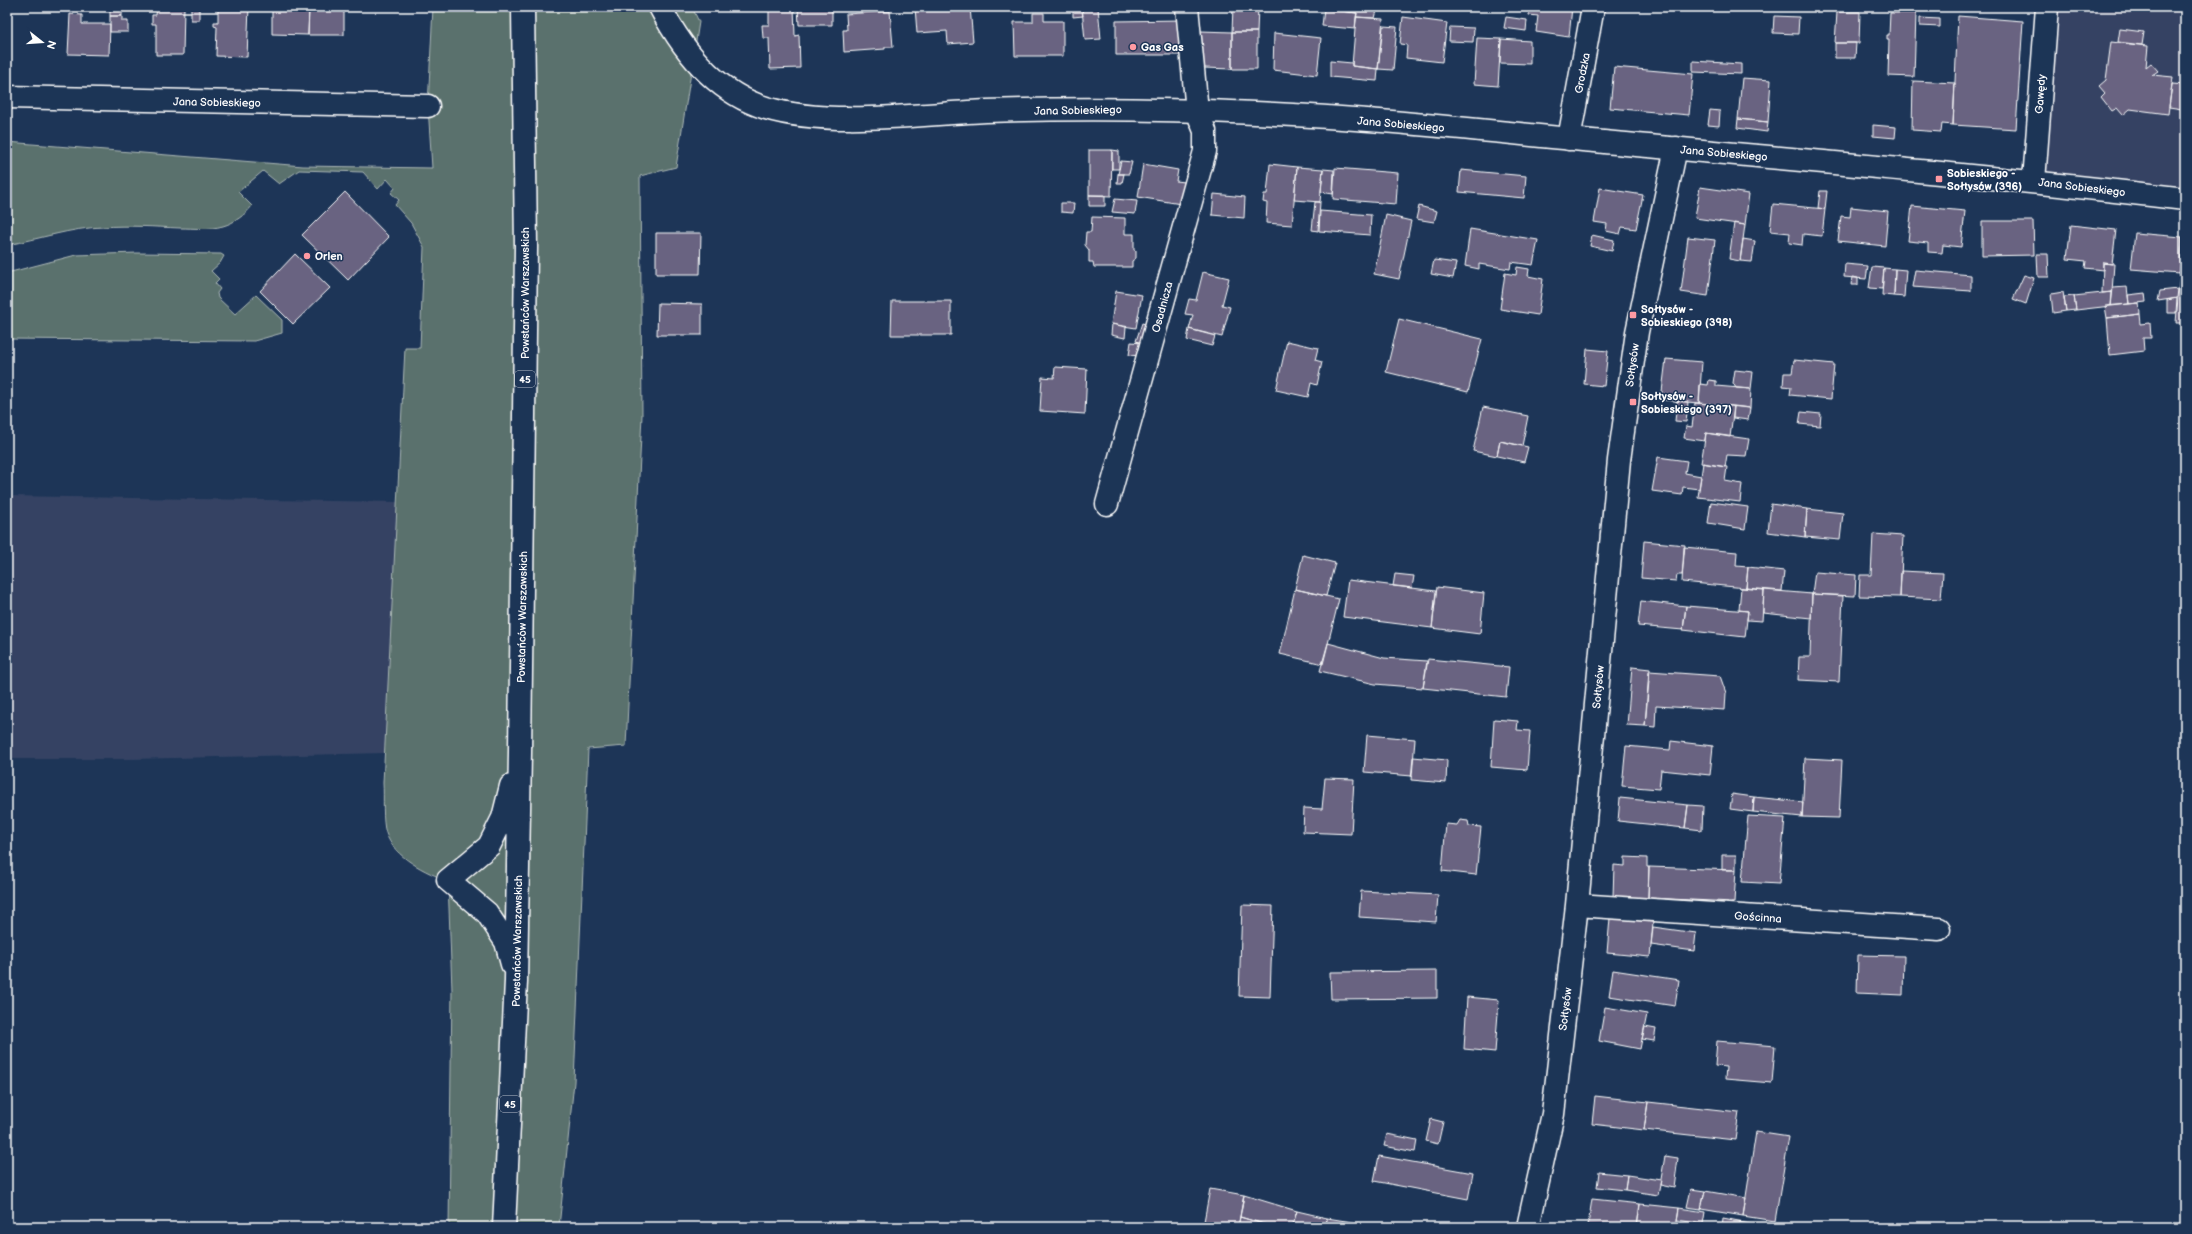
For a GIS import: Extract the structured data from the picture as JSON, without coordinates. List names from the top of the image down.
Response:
{
  "streets": {
    "street": [
      "Grodzka",
      "Gawędy",
      "Jana Sobieskiego",
      "Powstańców Warszawskich",
      "Osadnicza",
      "Sołtysów",
      "45",
      "Gościnna"
    ]
  },
  "crossings": [
    ["Grodzka", "Jana Sobieskiego"],
    ["Gawędy", "Jana Sobieskiego"],
    ["Jana Sobieskiego", "Osadnicza"],
    ["Jana Sobieskiego", "Sołtysów"],
    ["Sołtysów", "Gościnna"]
  ],
  "places": {
    "other": ["Gas Gas", "Orlen"],
    "transit": ["Sobieskiego - Sołtysów (396)", "Sołtysów - Sobieskiego (398)", "Sołtysów - Sobieskiego (397)"]
  },
  "north": "right"
}
